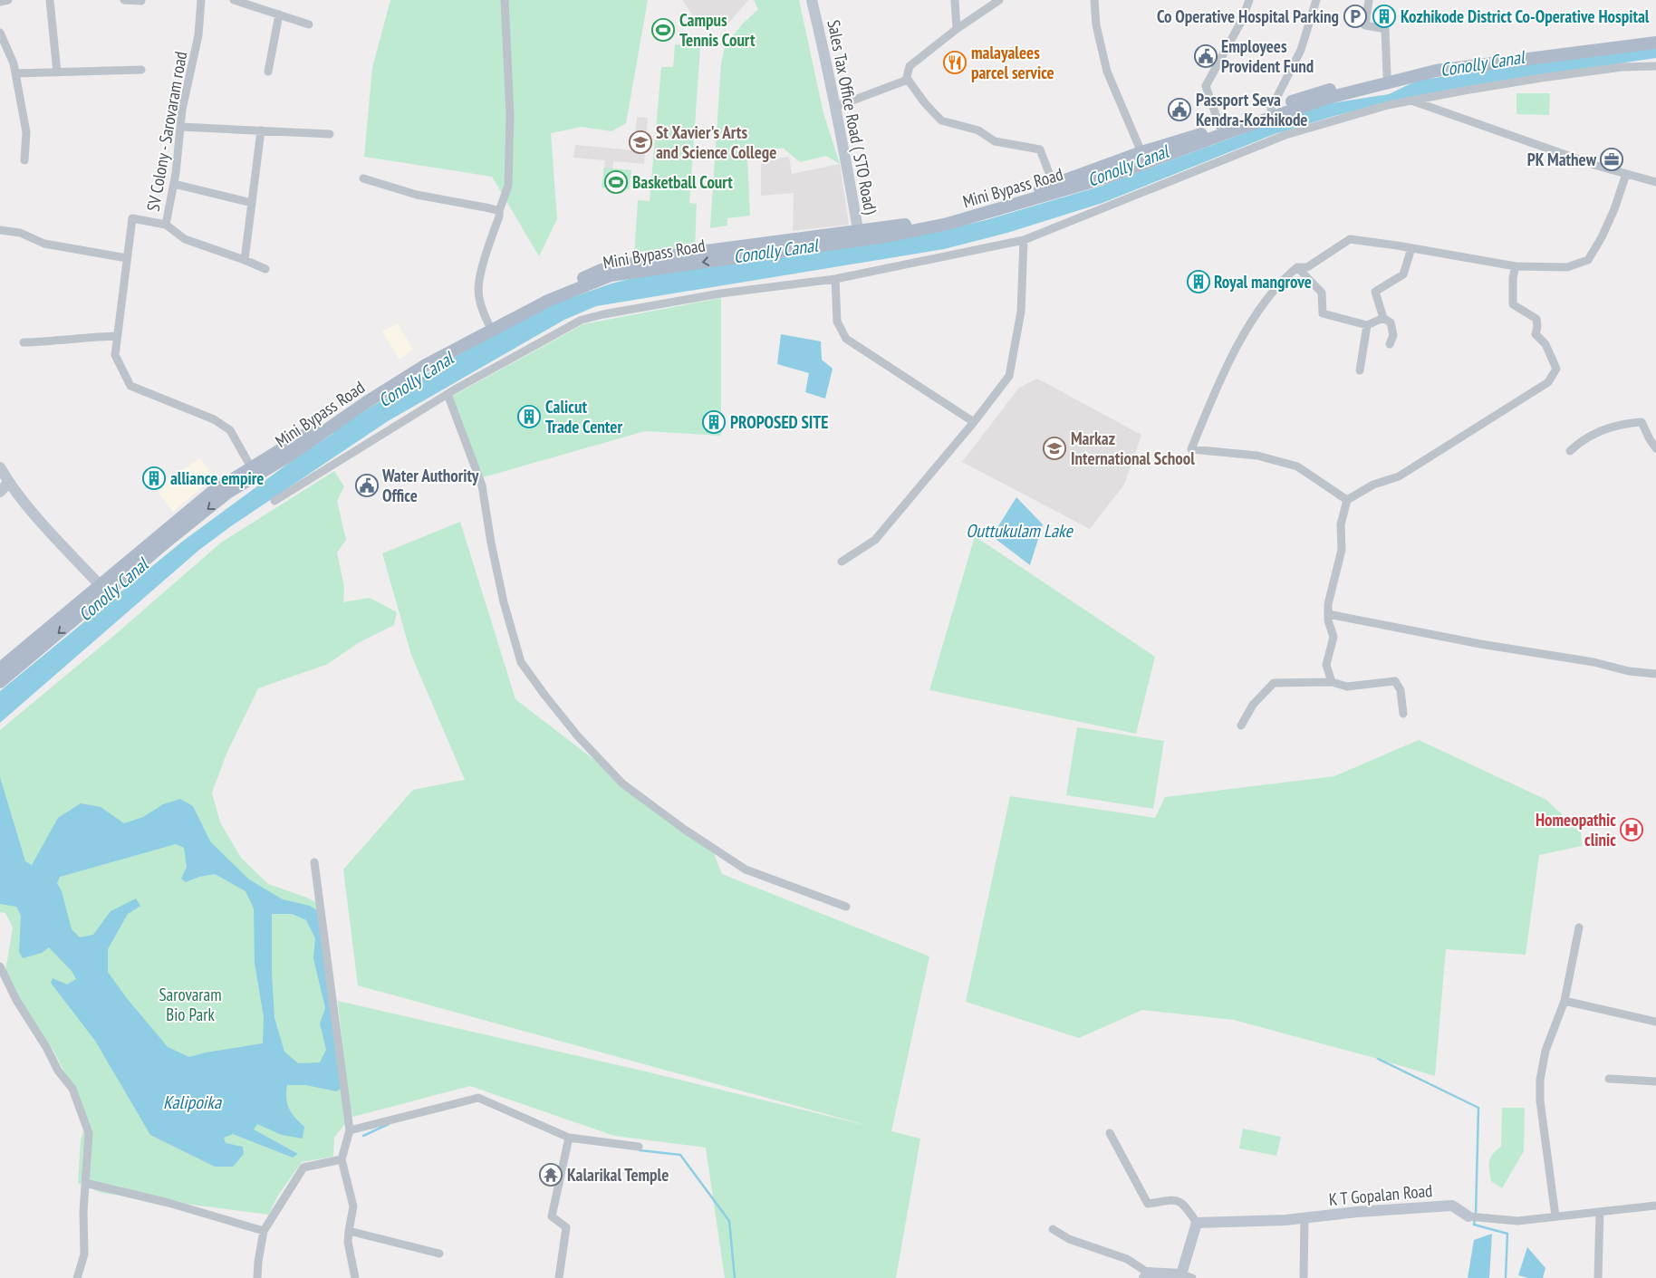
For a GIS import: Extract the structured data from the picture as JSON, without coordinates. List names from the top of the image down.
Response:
{
  "streets": {
    "main road": ["Mini Bypass Road"],
    "street": ["Sales Tax Office Road ( STO Road)", "SV Colony - Sarovaram road", "K T Gopalan Road"]
  },
  "crossings": [
    ["Sales Tax Office Road ( STO Road)", "Mini Bypass Road"],
    ["SV Colony - Sarovaram road", "Mini Bypass Road"]
  ],
  "water": ["Conolly Canal", "Outtukulam Lake", "Kalipoika"],
  "parks": ["Sarovaram Bio Park"],
  "places": {
    "parking": ["Co Operative Hospital Parking"],
    "building": [
      "Kozhikode District Co-Operative Hospital",
      "Royal mangrove",
      "Calicut Trade Center",
      "PROPOSED SITE",
      "alliance empire"
    ],
    "sports": ["Campus Tennis Court", "Basketball Court"],
    "public building": ["Employees Provident Fund", "Passport Seva Kendra-Kozhikode", "Water Authority Office"],
    "restaurant": ["malayalees parcel service"],
    "school or university": ["St Xavier's Arts and Science College", "Markaz International School"],
    "office": ["PK Mathew"],
    "hospital": ["Homeopathic clinic"],
    "temple": ["Kalarikal Temple"]
  }
}
